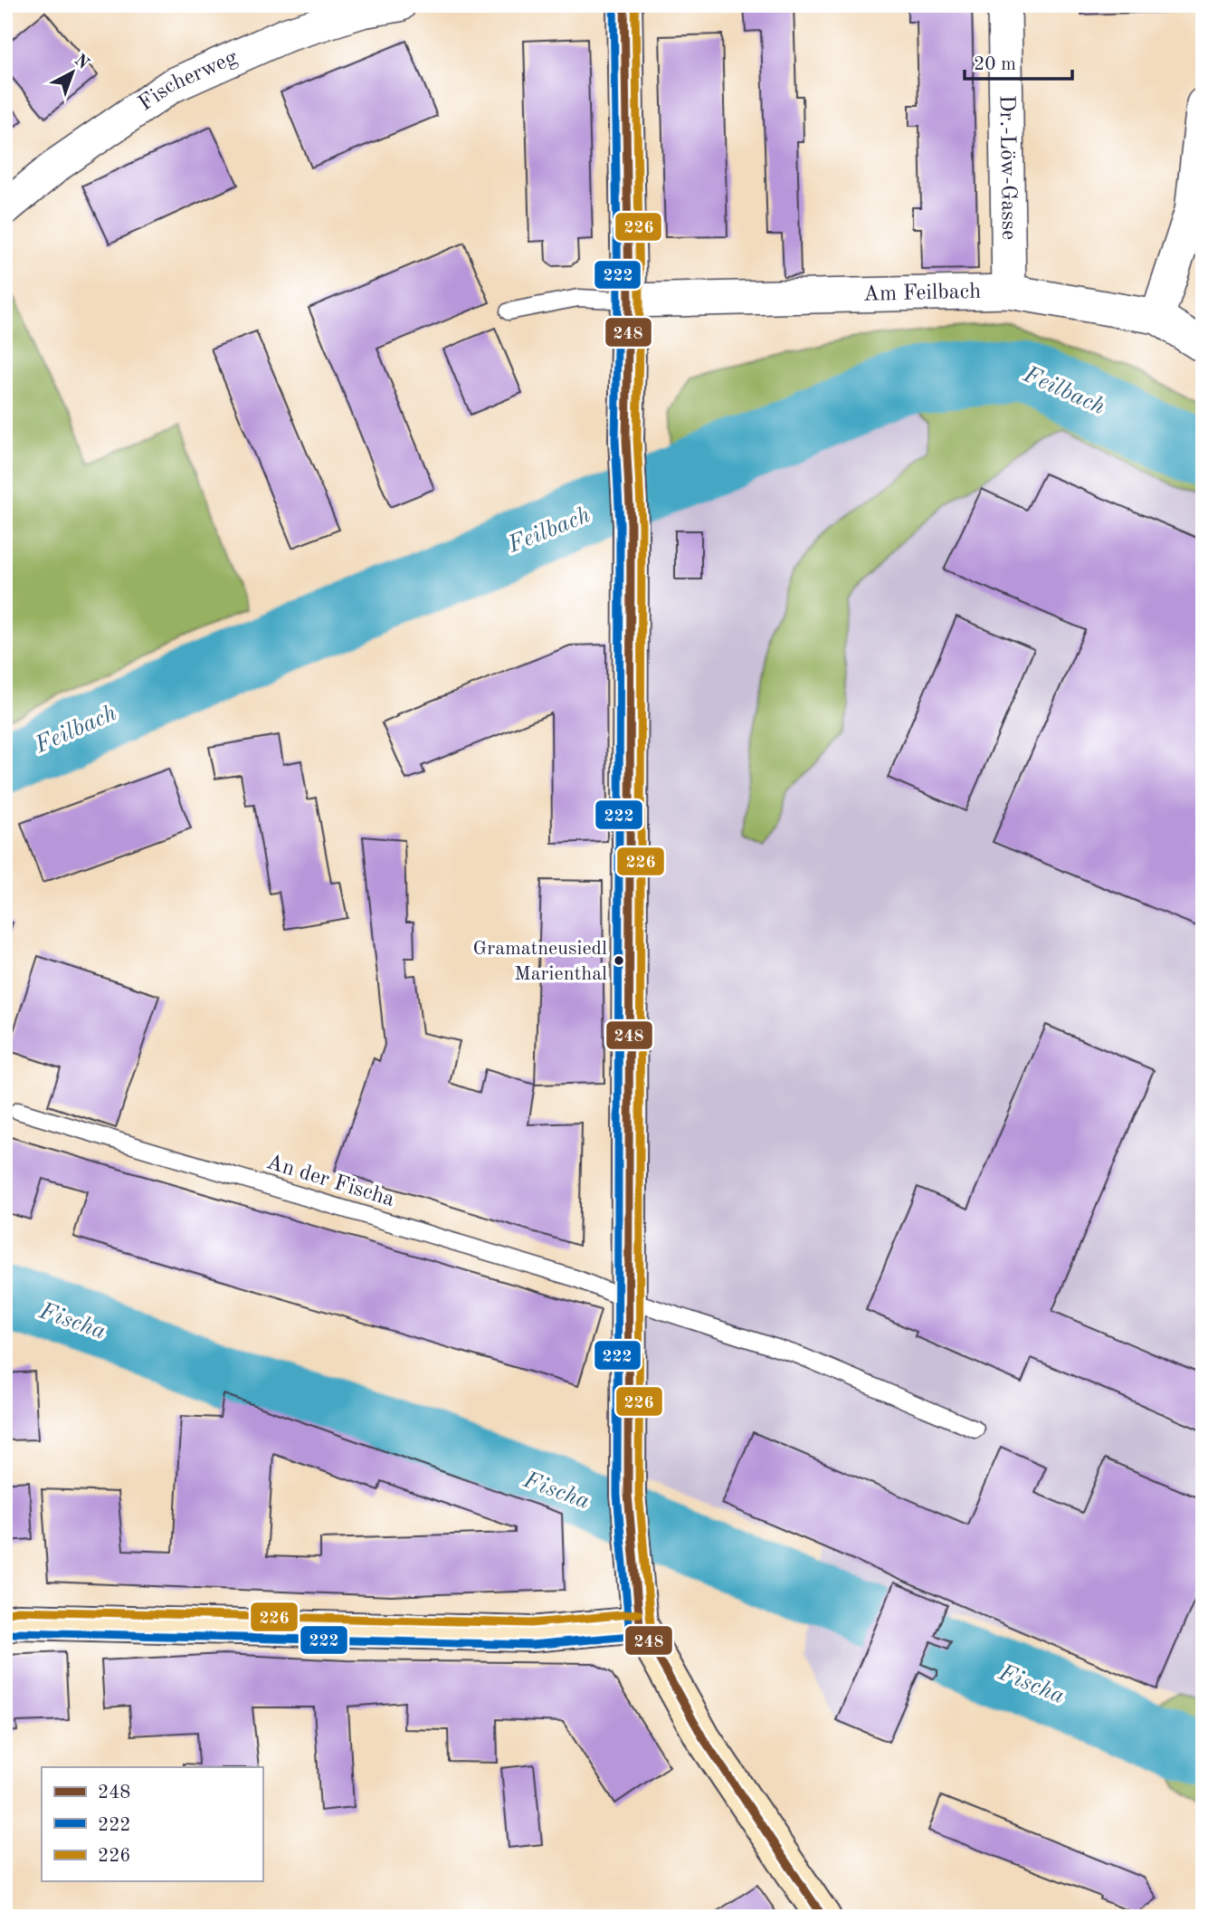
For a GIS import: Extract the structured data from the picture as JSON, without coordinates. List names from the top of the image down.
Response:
{
  "streets": {
    "street": ["Fischerweg", "Dr.-Löw-Gasse", "Am Feilbach"],
    "lane": ["An der Fischa"]
  },
  "crossings": [
    ["Dr.-Löw-Gasse", "Am Feilbach"]
  ],
  "water": ["Feilbach", "Fischa"],
  "places": ["Gramatneusiedl Marienthal"],
  "lines": ["transit line 248", "transit line 222", "transit line 226"],
  "legend": ["248", "222", "226"],
  "scale_bar": "20 m",
  "north": "top right"
}
